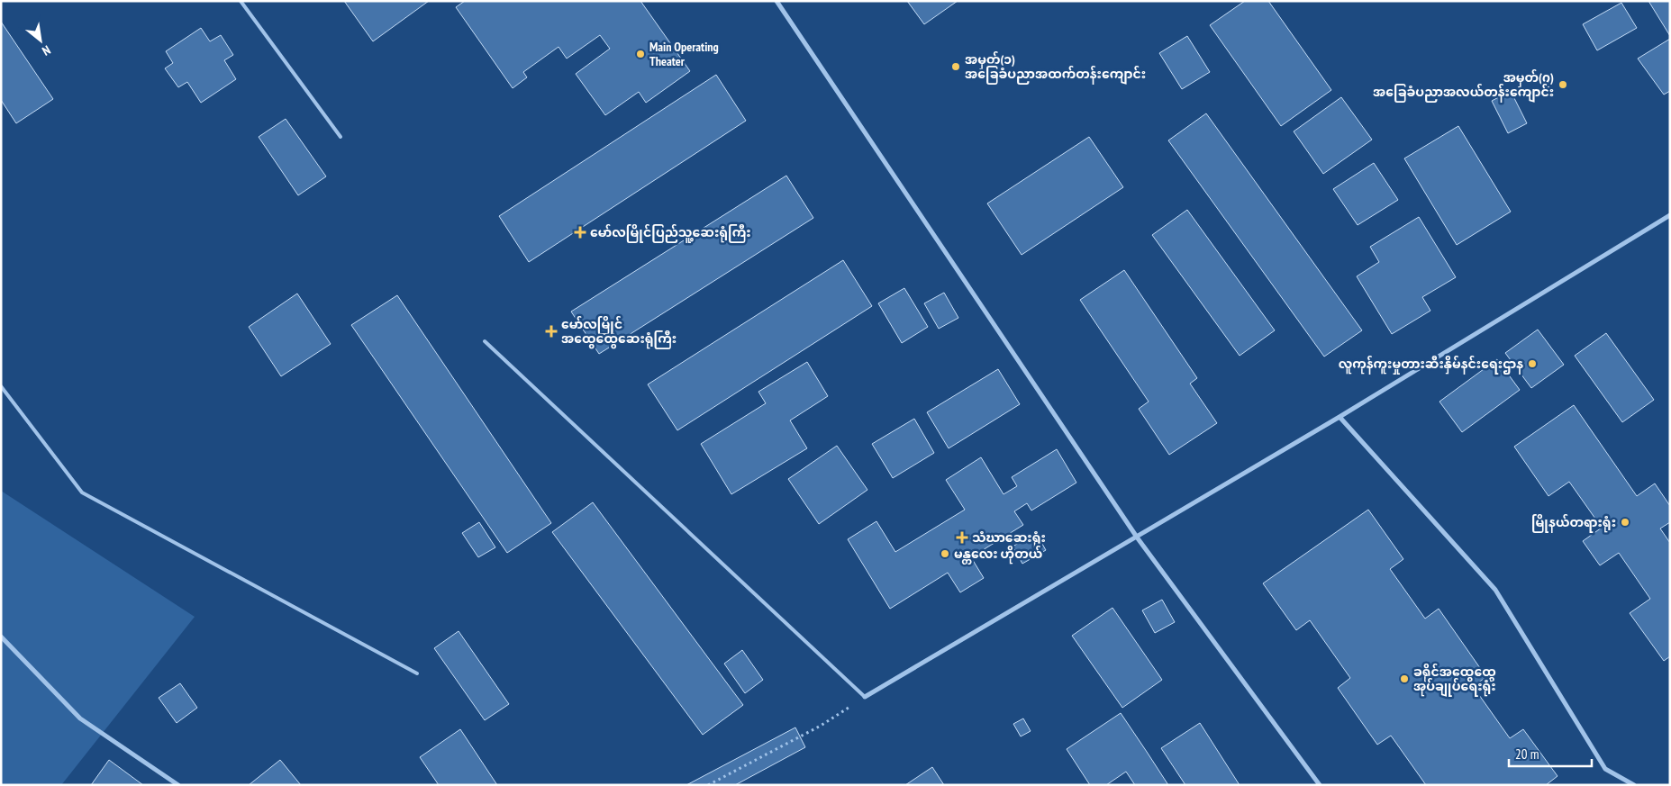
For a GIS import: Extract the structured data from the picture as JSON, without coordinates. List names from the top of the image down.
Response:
{
  "places": {
    "other": [
      "Main Operating Theater",
      "အမှတ်(၁) အခြေခံပညာအထက်တန်းကျောင်း",
      "အမှတ်(၇) အခြေခံပညာအလယ်တန်းကျောင်း",
      "လူကုန်ကူးမှုတားဆီးနှိမ်နင်းရေးဌာန",
      "မြိုနယ်တရားရုံး",
      "မန္တလေး ဟိုတယ်",
      "ခရိုင်အထွေထွေ အုပ်ချုပ်ရေးရုံး"
    ],
    "health": ["မော်လမြိုင်ပြည်သူ့ဆေးရုံကြီး", "မော်လမြိုင် အထွေထွေဆေးရုံကြီး", "သံဃာဆေးရုံး"]
  },
  "scale_bar": "20 m",
  "north": "bottom right"
}
